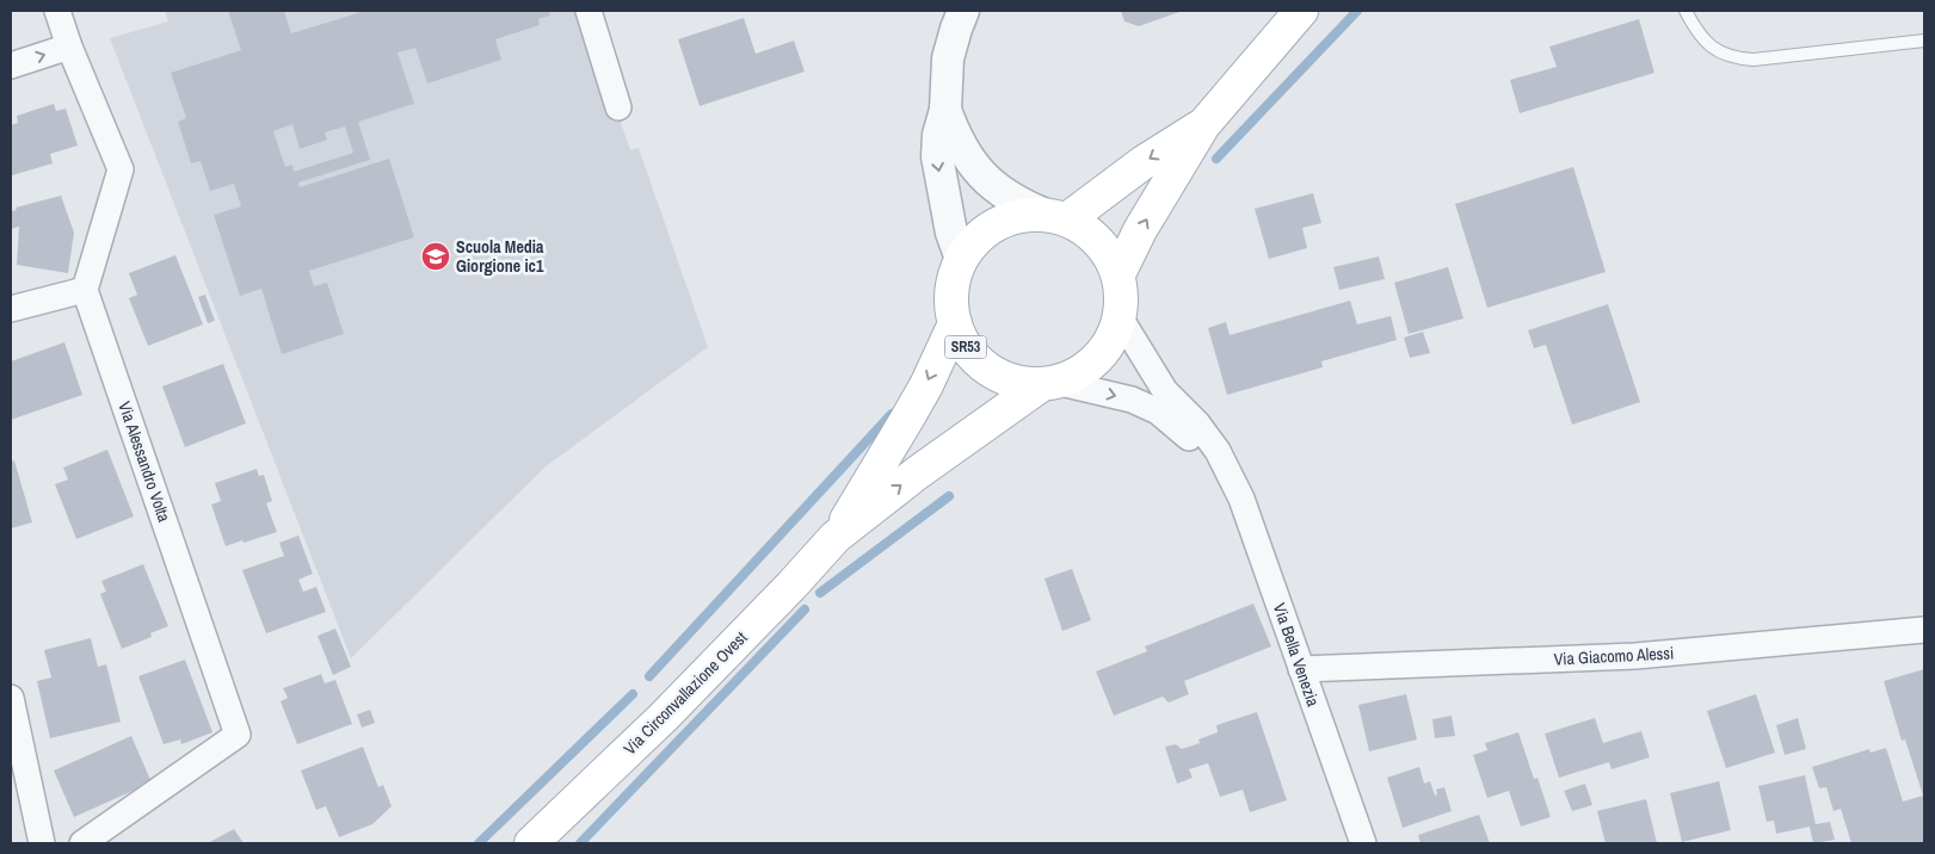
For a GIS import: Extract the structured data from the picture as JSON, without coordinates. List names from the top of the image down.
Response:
{
  "streets": {
    "main road": ["SR53", "Via Circonvallazione Ovest"],
    "street": ["Via Alessandro Volta", "Via Bella Venezia", "Via Giacomo Alessi"]
  },
  "crossings": [
    ["Via Bella Venezia", "Via Giacomo Alessi"],
    ["Via Bella Venezia", "Via Circonvallazione Ovest"]
  ],
  "places": {
    "school or university": ["Scuola Media Giorgione ic1"]
  }
}
